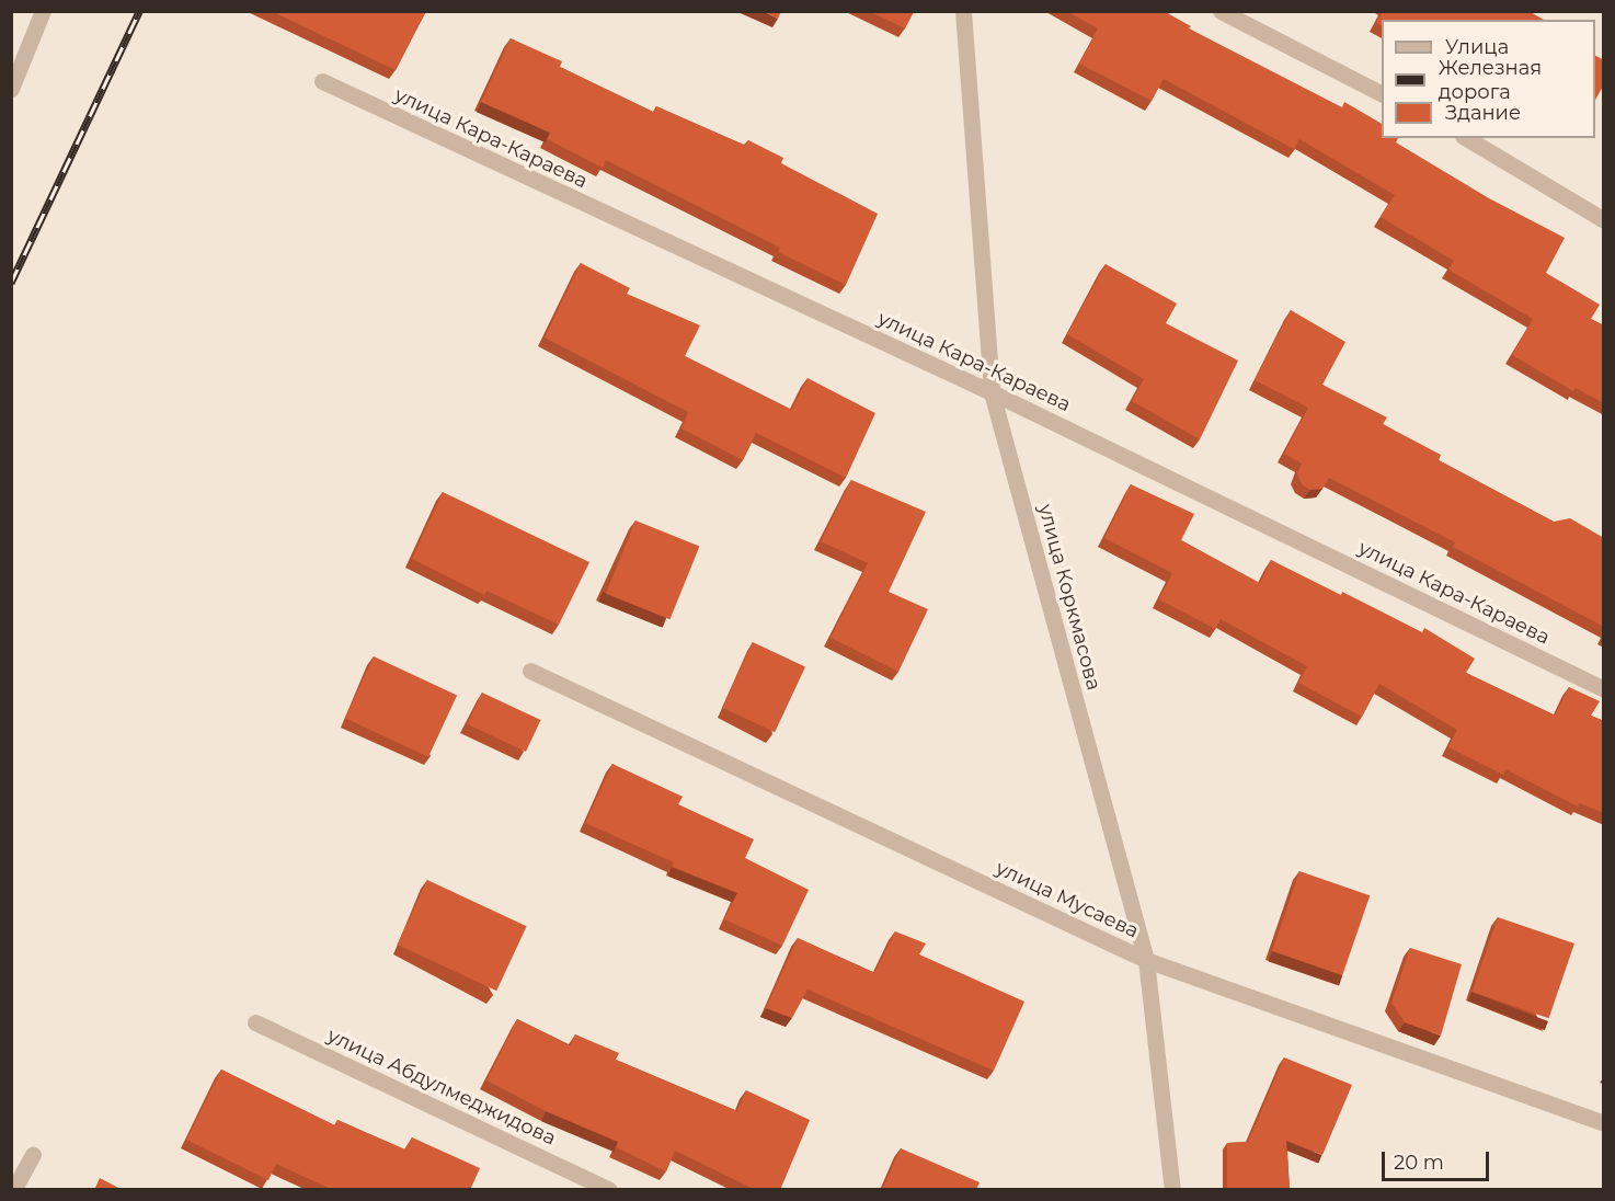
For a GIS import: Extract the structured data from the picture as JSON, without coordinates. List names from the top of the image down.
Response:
{
  "streets": {
    "street": [
      "улица Кара-Караева",
      "улица Коркмасова",
      "улица Мусаева",
      "улица Абдулмеджидова"
    ]
  },
  "crossings": [
    ["улица Кара-Караева", "улица Коркмасова"],
    ["улица Коркмасова", "улица Мусаева"]
  ],
  "legend": ["Улица", "Железная дорога", "Здание"],
  "scale_bar": "20 m"
}
